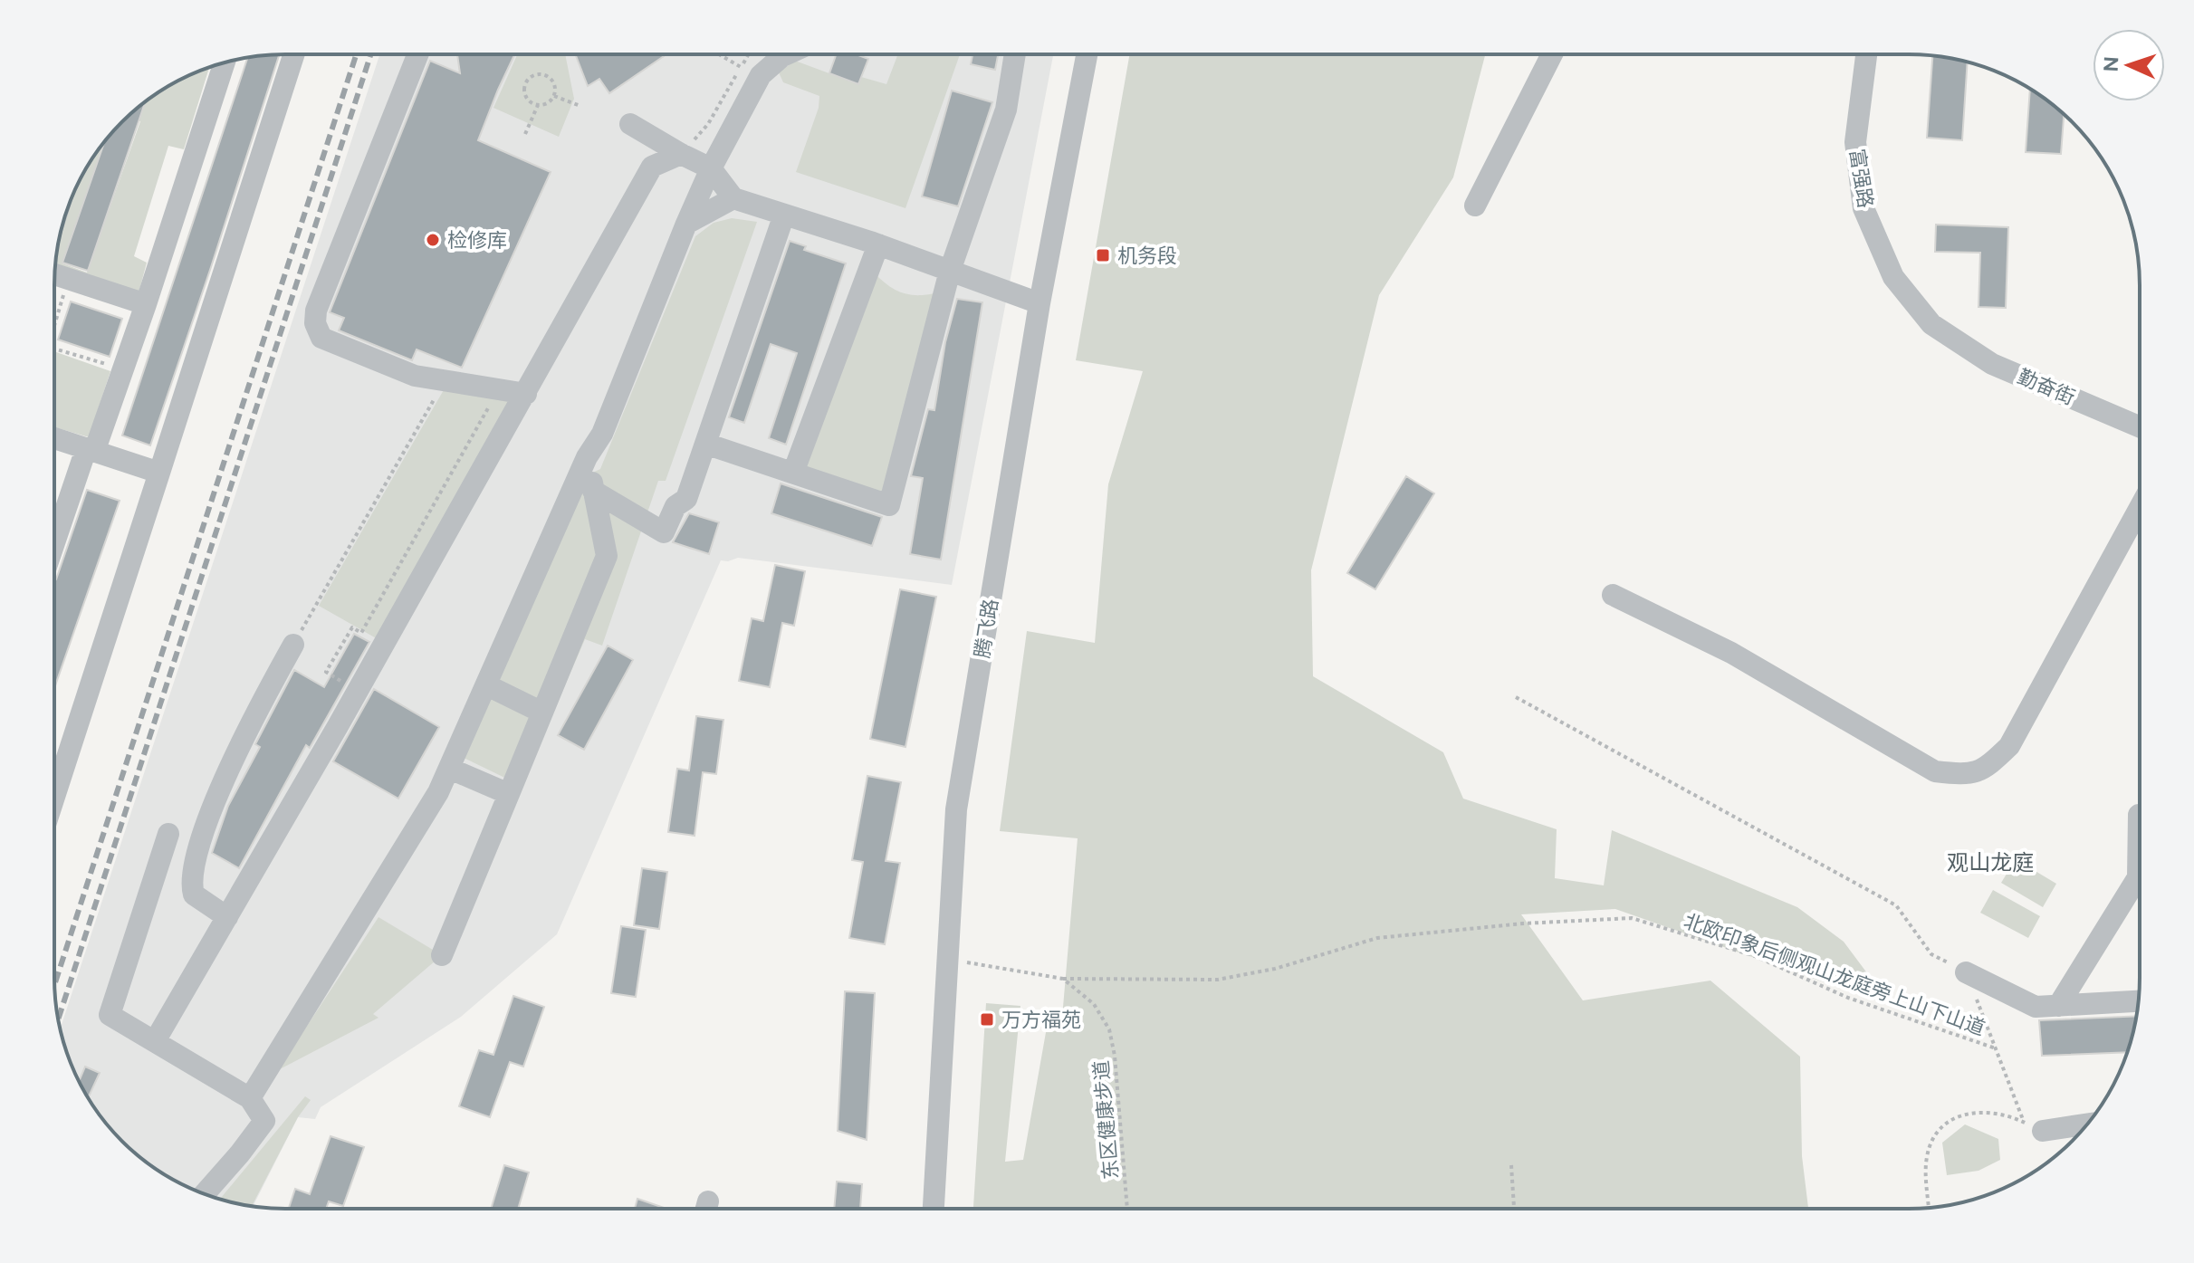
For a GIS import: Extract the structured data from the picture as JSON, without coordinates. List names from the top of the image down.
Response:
{
  "streets": {
    "street": ["富强路", "勤奋街", "腾飞路"],
    "path": ["北欧印象后侧观山龙庭旁上山下山道", "东区健康步道"]
  },
  "crossings": [
    ["富强路", "勤奋街"],
    ["腾飞路", "东区健康步道"],
    ["北欧印象后侧观山龙庭旁上山下山道", "东区健康步道"]
  ],
  "districts": ["观山龙庭"],
  "places": {
    "other": ["检修库"],
    "transit": ["机务段", "万方福苑"]
  },
  "north": "left"
}
